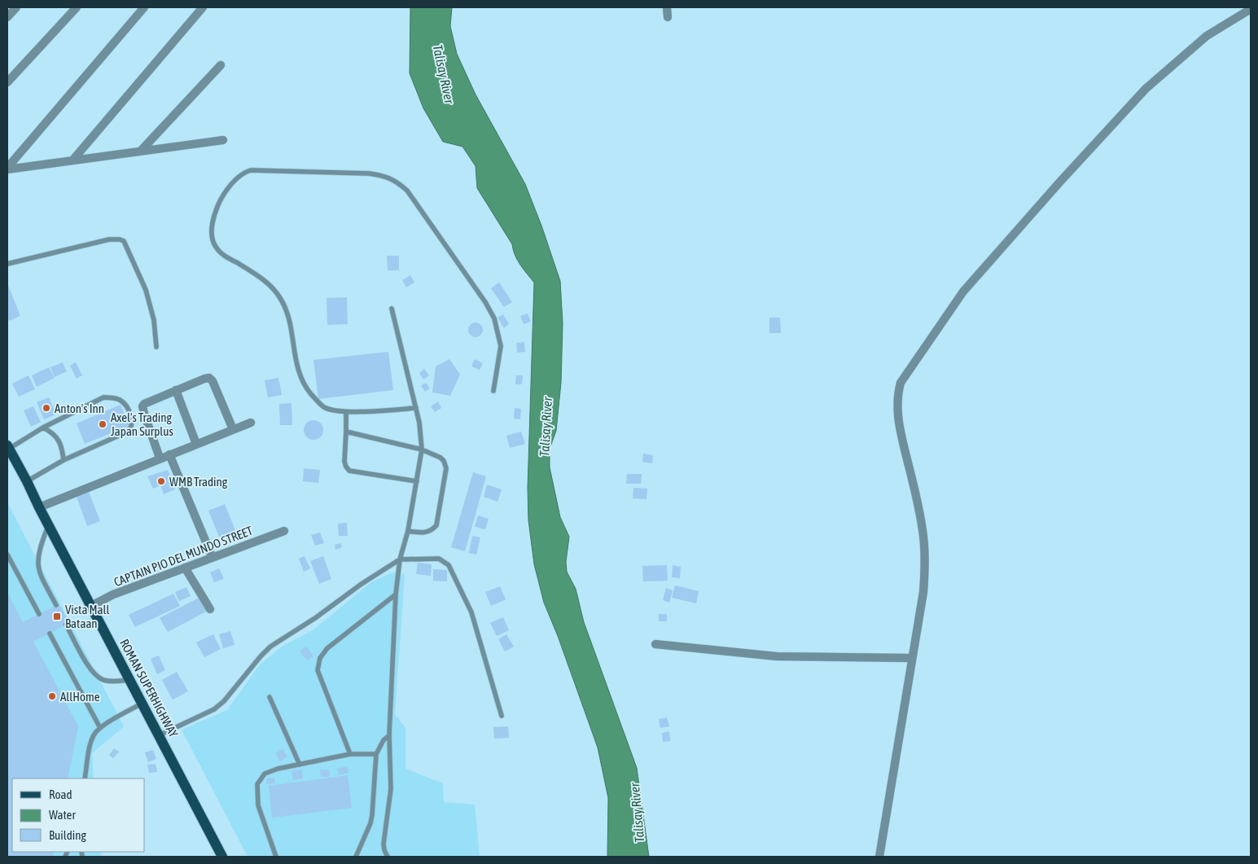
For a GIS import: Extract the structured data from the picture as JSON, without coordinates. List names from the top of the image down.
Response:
{
  "streets": {
    "main road": ["ROMAN SUPERHIGHWAY"],
    "street": ["CAPTAIN PIO DEL MUNDO STREET"]
  },
  "crossings": [
    ["CAPTAIN PIO DEL MUNDO STREET", "ROMAN SUPERHIGHWAY"]
  ],
  "water": ["Talisay River"],
  "places": {
    "other": [
      "Anton's Inn",
      "Axel's Trading Japan Surplus",
      "WMB Trading",
      "AllHome"
    ],
    "transit": ["Vista Mall Bataan"]
  },
  "legend": ["Road", "Water", "Building"]
}
